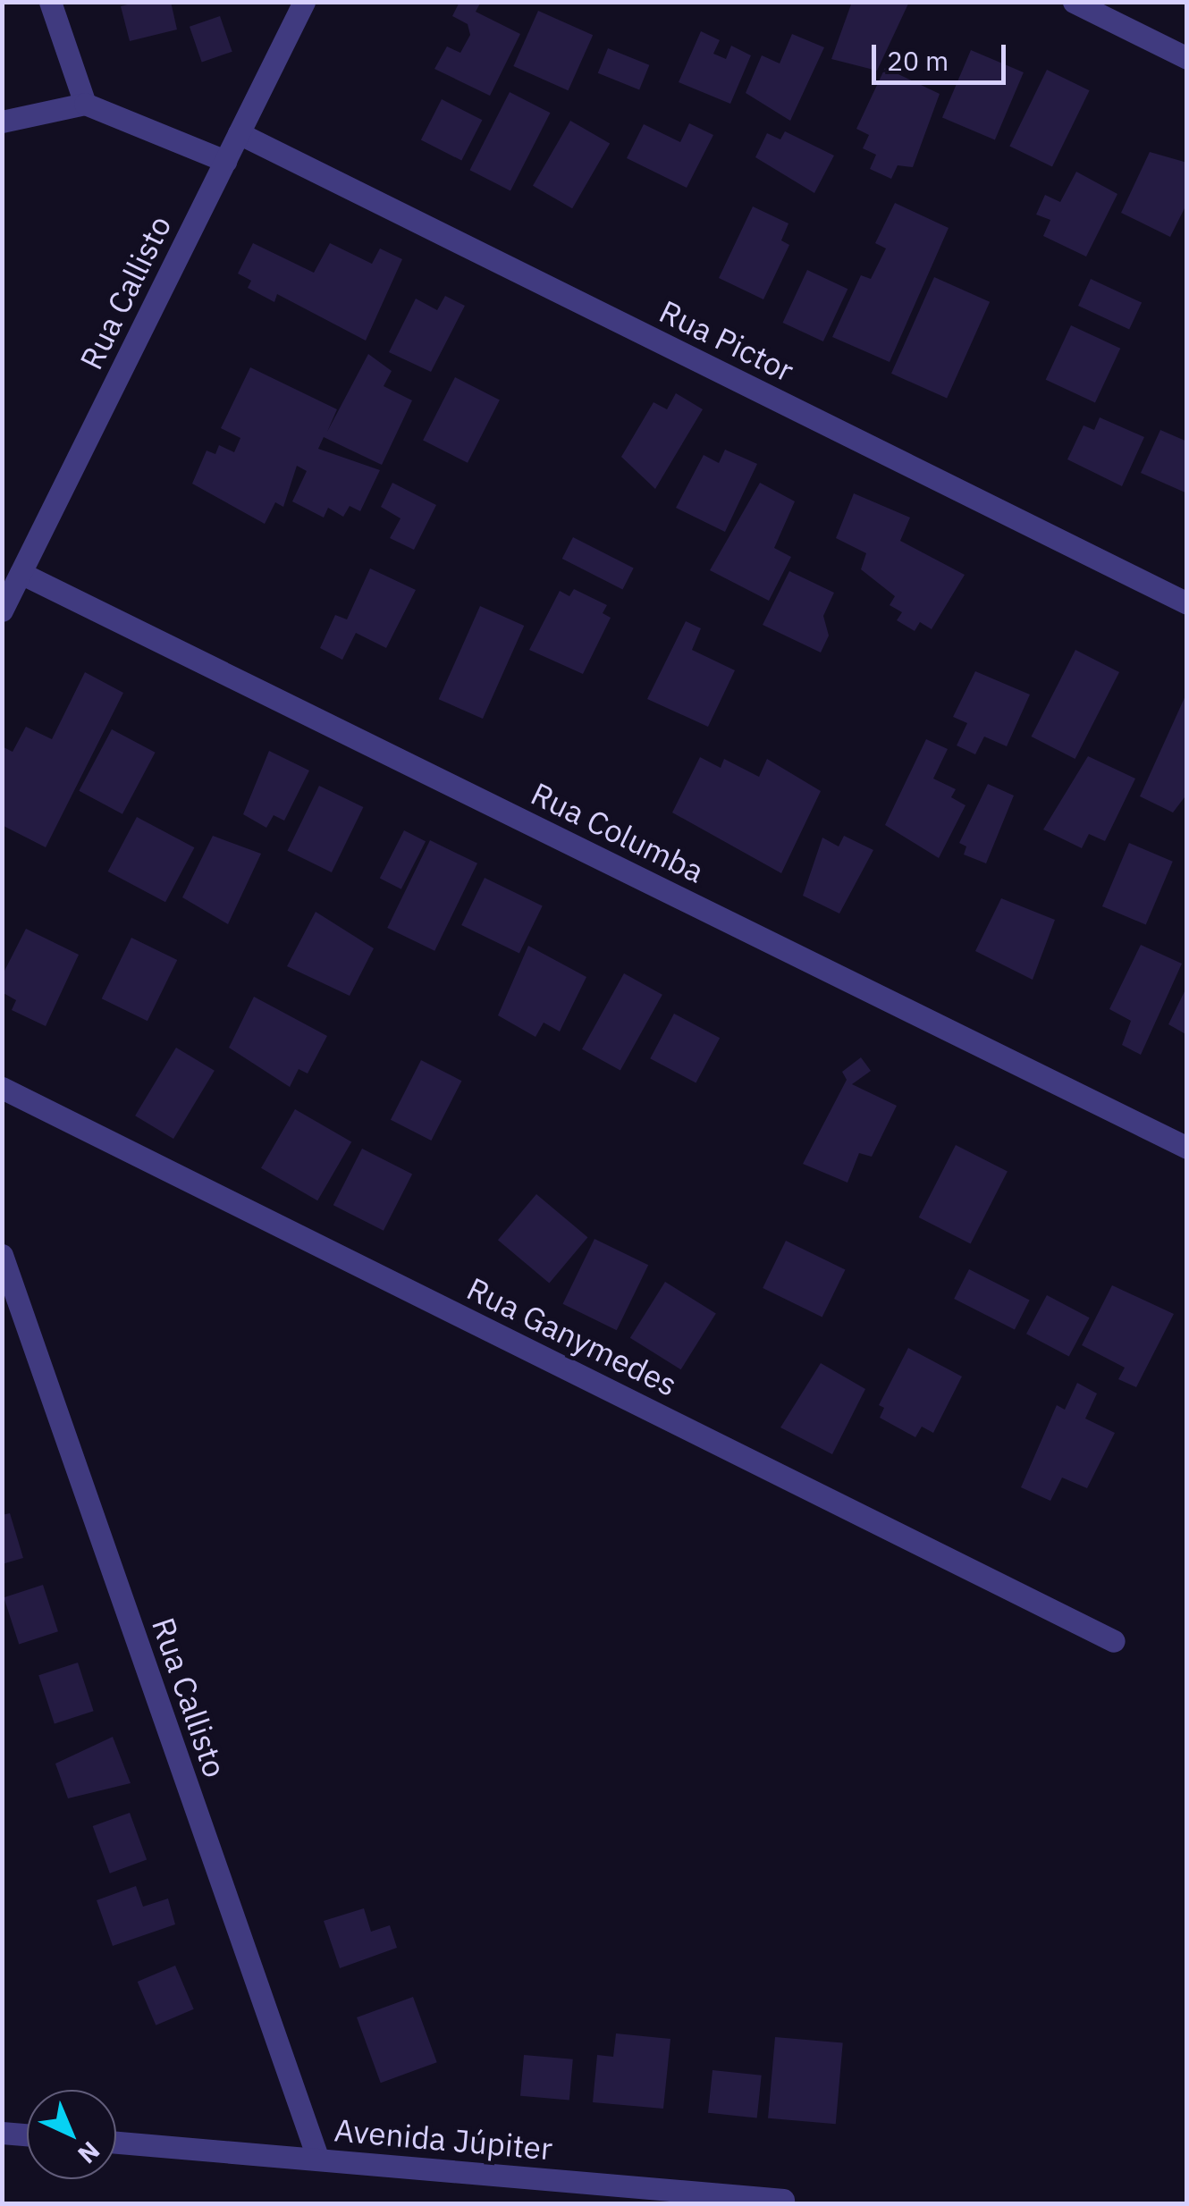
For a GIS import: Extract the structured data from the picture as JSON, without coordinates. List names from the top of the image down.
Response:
{
  "streets": {
    "street": [
      "Rua Callisto",
      "Rua Pictor",
      "Rua Columba",
      "Rua Ganymedes",
      "Avenida Júpiter"
    ]
  },
  "crossings": [
    ["Rua Callisto", "Rua Pictor"],
    ["Rua Callisto", "Rua Columba"],
    ["Rua Callisto", "Avenida Júpiter"]
  ],
  "scale_bar": "20 m",
  "north": "bottom right"
}
